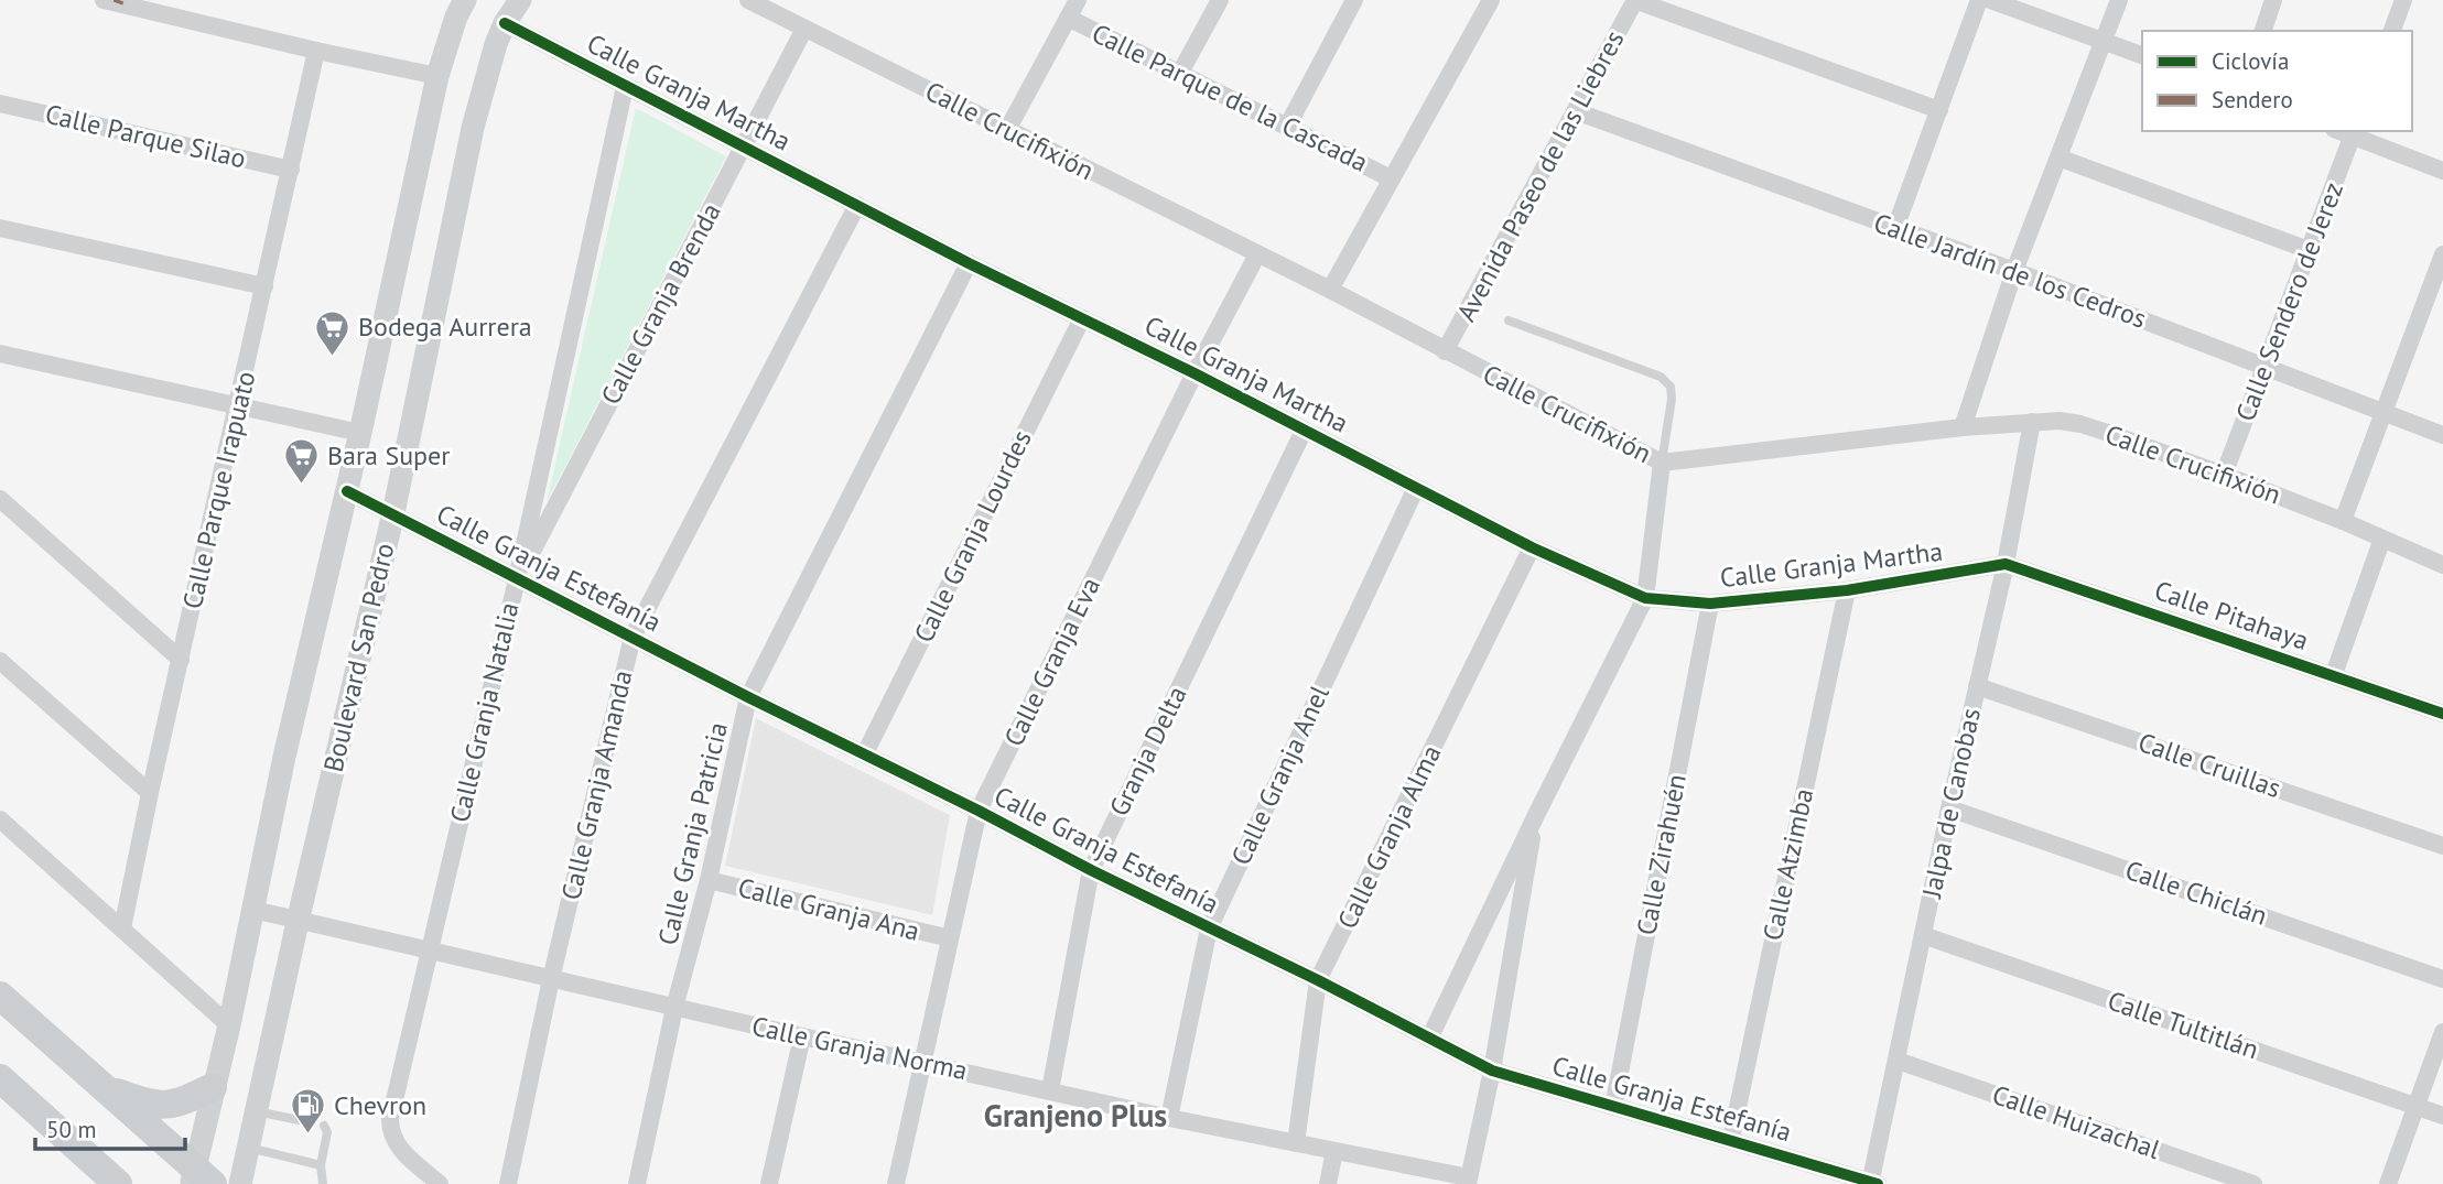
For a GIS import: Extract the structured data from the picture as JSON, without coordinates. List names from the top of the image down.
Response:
{
  "streets": {
    "street": [
      "Calle Granja Martha",
      "Calle Parque de la Cascada",
      "Calle Crucifixión",
      "Calle Parque Silao",
      "Avenida Paseo de las Liebres",
      "Calle Jardín de los Cedros",
      "Calle Sendero de Jerez",
      "Calle Granja Brenda",
      "Calle Parque Irapuato",
      "Calle Granja Lourdes",
      "Calle Granja Estefanía",
      "Calle Pitahaya",
      "Boulevard San Pedro",
      "Calle Granja Eva",
      "Calle Granja Natalia",
      "Granja Delta",
      "Calle Cruillas",
      "Calle Granja Anel",
      "Calle Granja Amanda",
      "Jalpa de Canobas",
      "Calle Granja Patricia",
      "Calle Granja Alma",
      "Calle Zirahuén",
      "Calle Atzimba",
      "Calle Chiclán",
      "Calle Granja Ana",
      "Calle Tultitlán",
      "Calle Granja Norma",
      "Calle Huizachal"
    ]
  },
  "crossings": [
    ["Calle Granja Martha", "Calle Granja Brenda"],
    ["Calle Granja Martha", "Calle Granja Lourdes"],
    ["Calle Granja Martha", "Calle Pitahaya"],
    ["Calle Granja Martha", "Boulevard San Pedro"],
    ["Calle Granja Martha", "Calle Granja Eva"],
    ["Calle Granja Martha", "Calle Granja Natalia"],
    ["Calle Granja Martha", "Granja Delta"],
    ["Calle Granja Martha", "Calle Granja Anel"],
    ["Calle Granja Martha", "Calle Granja Amanda"],
    ["Calle Granja Martha", "Jalpa de Canobas"],
    ["Calle Granja Martha", "Calle Granja Patricia"],
    ["Calle Granja Martha", "Calle Granja Alma"],
    ["Calle Granja Martha", "Calle Zirahuén"],
    ["Calle Granja Martha", "Calle Atzimba"],
    ["Calle Crucifixión", "Avenida Paseo de las Liebres"],
    ["Calle Crucifixión", "Calle Sendero de Jerez"],
    ["Calle Crucifixión", "Calle Granja Brenda"],
    ["Calle Crucifixión", "Calle Granja Eva"],
    ["Calle Crucifixión", "Jalpa de Canobas"],
    ["Calle Parque Silao", "Calle Parque Irapuato"],
    ["Avenida Paseo de las Liebres", "Calle Jardín de los Cedros"],
    ["Calle Jardín de los Cedros", "Calle Sendero de Jerez"],
    ["Calle Granja Brenda", "Calle Granja Estefanía"],
    ["Calle Granja Brenda", "Calle Granja Natalia"],
    ["Calle Granja Lourdes", "Calle Granja Estefanía"],
    ["Calle Granja Estefanía", "Boulevard San Pedro"],
    ["Calle Granja Estefanía", "Calle Granja Eva"],
    ["Calle Granja Estefanía", "Calle Granja Natalia"],
    ["Calle Granja Estefanía", "Granja Delta"],
    ["Calle Granja Estefanía", "Calle Granja Anel"],
    ["Calle Granja Estefanía", "Calle Granja Amanda"],
    ["Calle Granja Estefanía", "Jalpa de Canobas"],
    ["Calle Granja Estefanía", "Calle Granja Patricia"],
    ["Calle Granja Estefanía", "Calle Granja Alma"],
    ["Calle Granja Estefanía", "Calle Zirahuén"],
    ["Calle Granja Estefanía", "Calle Atzimba"],
    ["Calle Pitahaya", "Jalpa de Canobas"],
    ["Boulevard San Pedro", "Calle Granja Norma"],
    ["Calle Granja Eva", "Calle Granja Ana"],
    ["Calle Granja Eva", "Calle Granja Norma"],
    ["Calle Granja Natalia", "Calle Granja Norma"],
    ["Granja Delta", "Calle Granja Norma"],
    ["Calle Cruillas", "Jalpa de Canobas"],
    ["Calle Granja Anel", "Calle Granja Norma"],
    ["Calle Granja Amanda", "Calle Granja Norma"],
    ["Jalpa de Canobas", "Calle Chiclán"],
    ["Jalpa de Canobas", "Calle Tultitlán"],
    ["Jalpa de Canobas", "Calle Huizachal"],
    ["Calle Granja Patricia", "Calle Granja Ana"],
    ["Calle Granja Patricia", "Calle Granja Norma"],
    ["Calle Granja Alma", "Calle Granja Norma"]
  ],
  "districts": ["Granjeno Plus"],
  "places": {
    "supermarket": ["Bodega Aurrera", "Bara Super"],
    "fuel station": ["Chevron"]
  },
  "legend": ["Ciclovía", "Sendero"],
  "scale_bar": "50 m"
}
